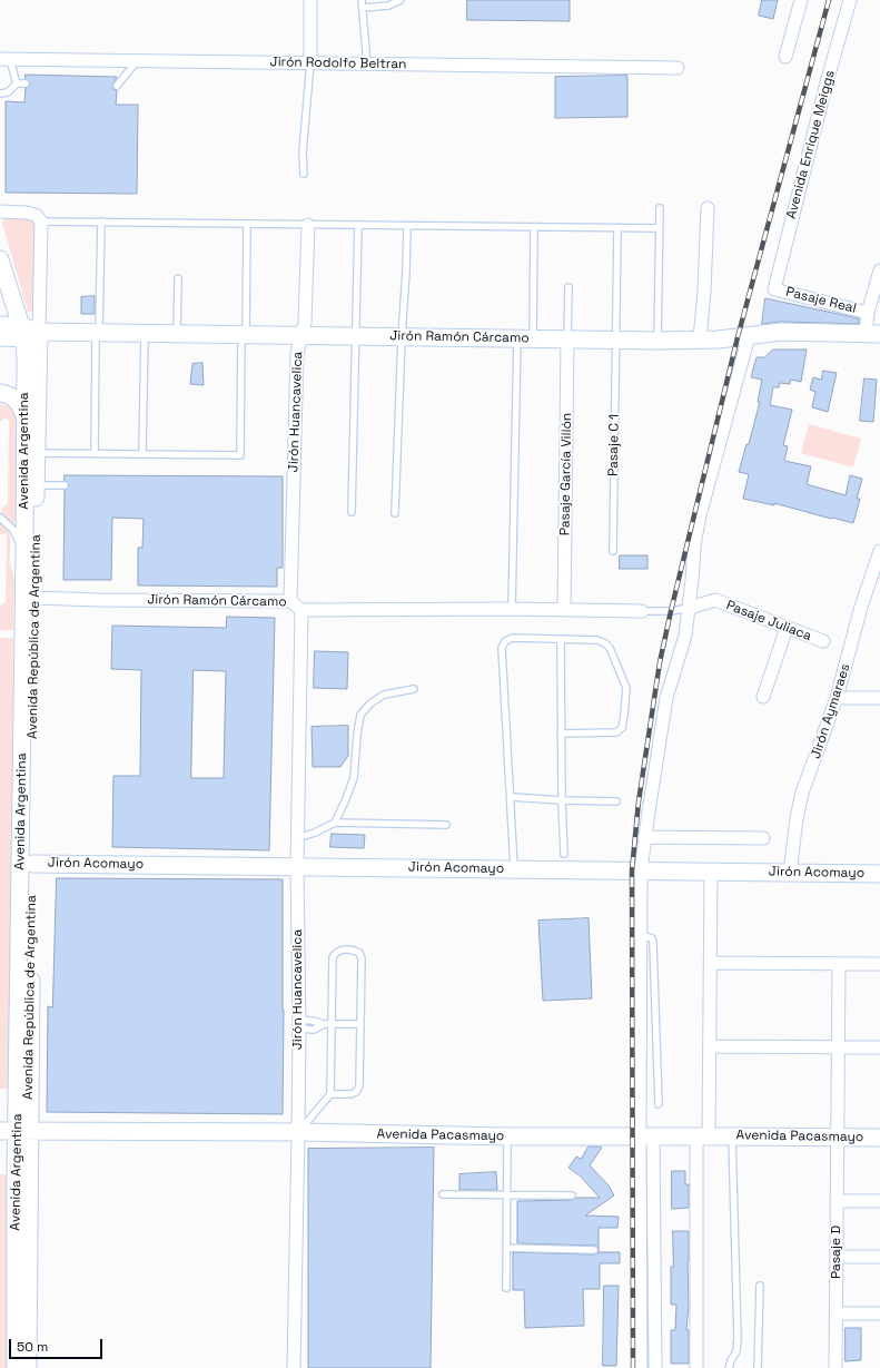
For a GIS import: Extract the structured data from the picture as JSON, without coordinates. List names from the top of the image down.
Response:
{
  "streets": {
    "street": [
      "Jirón Rodolfo Beltran",
      "Avenida Enrique Meiggs",
      "Pasaje Real",
      "Jirón Ramón Cárcamo",
      "Jirón Huancavelica",
      "Avenida Argentina",
      "Pasaje García Villón",
      "Pasaje Juliaca",
      "Avenida República de Argentina",
      "Jirón Aymaraes",
      "Jirón Acomayo",
      "Avenida Pacasmayo",
      "Pasaje D"
    ],
    "lane": ["Pasaje C 1"]
  },
  "crossings": [
    ["Avenida Enrique Meiggs", "Pasaje Real"],
    ["Jirón Ramón Cárcamo", "Jirón Huancavelica"],
    ["Jirón Ramón Cárcamo", "Pasaje C 1"],
    ["Jirón Ramón Cárcamo", "Avenida Argentina"],
    ["Jirón Ramón Cárcamo", "Pasaje García Villón"],
    ["Jirón Ramón Cárcamo", "Pasaje Juliaca"],
    ["Jirón Ramón Cárcamo", "Avenida República de Argentina"],
    ["Jirón Huancavelica", "Jirón Acomayo"],
    ["Jirón Huancavelica", "Avenida Pacasmayo"],
    ["Avenida Argentina", "Avenida República de Argentina"],
    ["Avenida Argentina", "Avenida Pacasmayo"],
    ["Avenida República de Argentina", "Jirón Acomayo"],
    ["Avenida República de Argentina", "Avenida Pacasmayo"],
    ["Jirón Aymaraes", "Jirón Acomayo"],
    ["Avenida Pacasmayo", "Pasaje D"]
  ],
  "scale_bar": "50 m"
}
